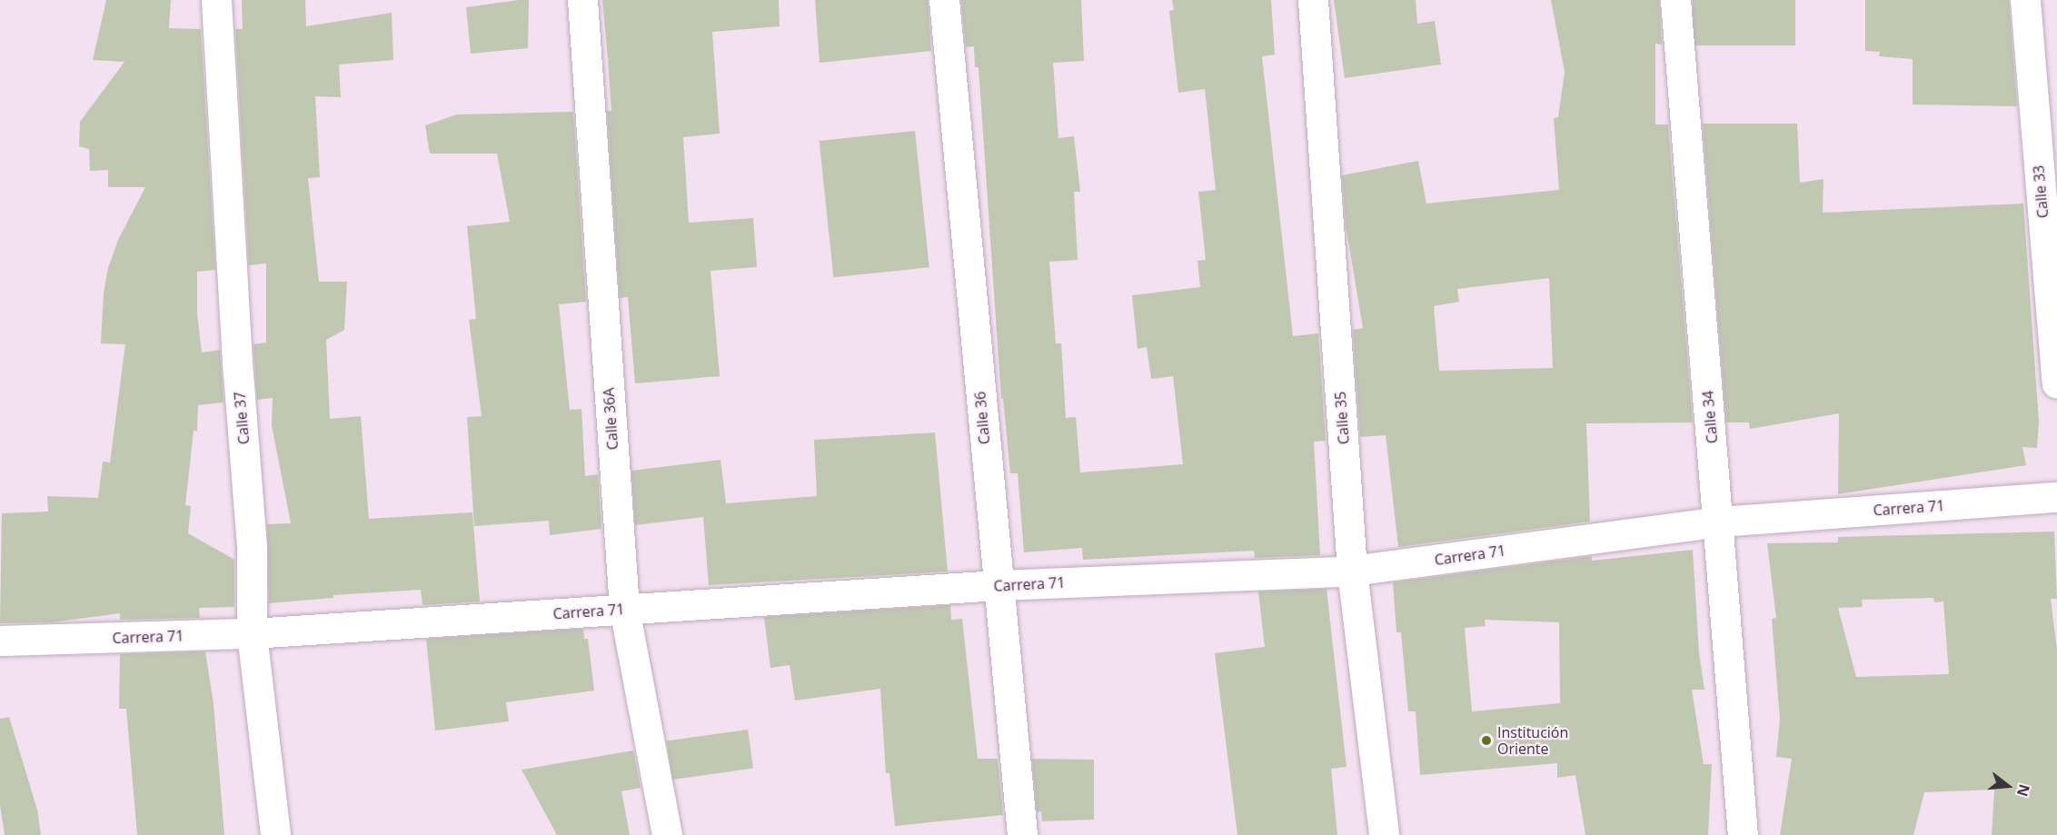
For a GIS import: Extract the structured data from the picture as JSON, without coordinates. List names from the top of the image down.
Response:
{
  "streets": {
    "street": [
      "Calle 33",
      "Calle 34",
      "Calle 37",
      "Calle 36",
      "Calle 35",
      "Calle 36A",
      "Carrera 71"
    ]
  },
  "crossings": [
    ["Calle 34", "Carrera 71"],
    ["Calle 37", "Carrera 71"],
    ["Calle 36", "Carrera 71"],
    ["Calle 35", "Carrera 71"],
    ["Calle 36A", "Carrera 71"]
  ],
  "places": ["Institución Oriente"],
  "north": "right"
}
